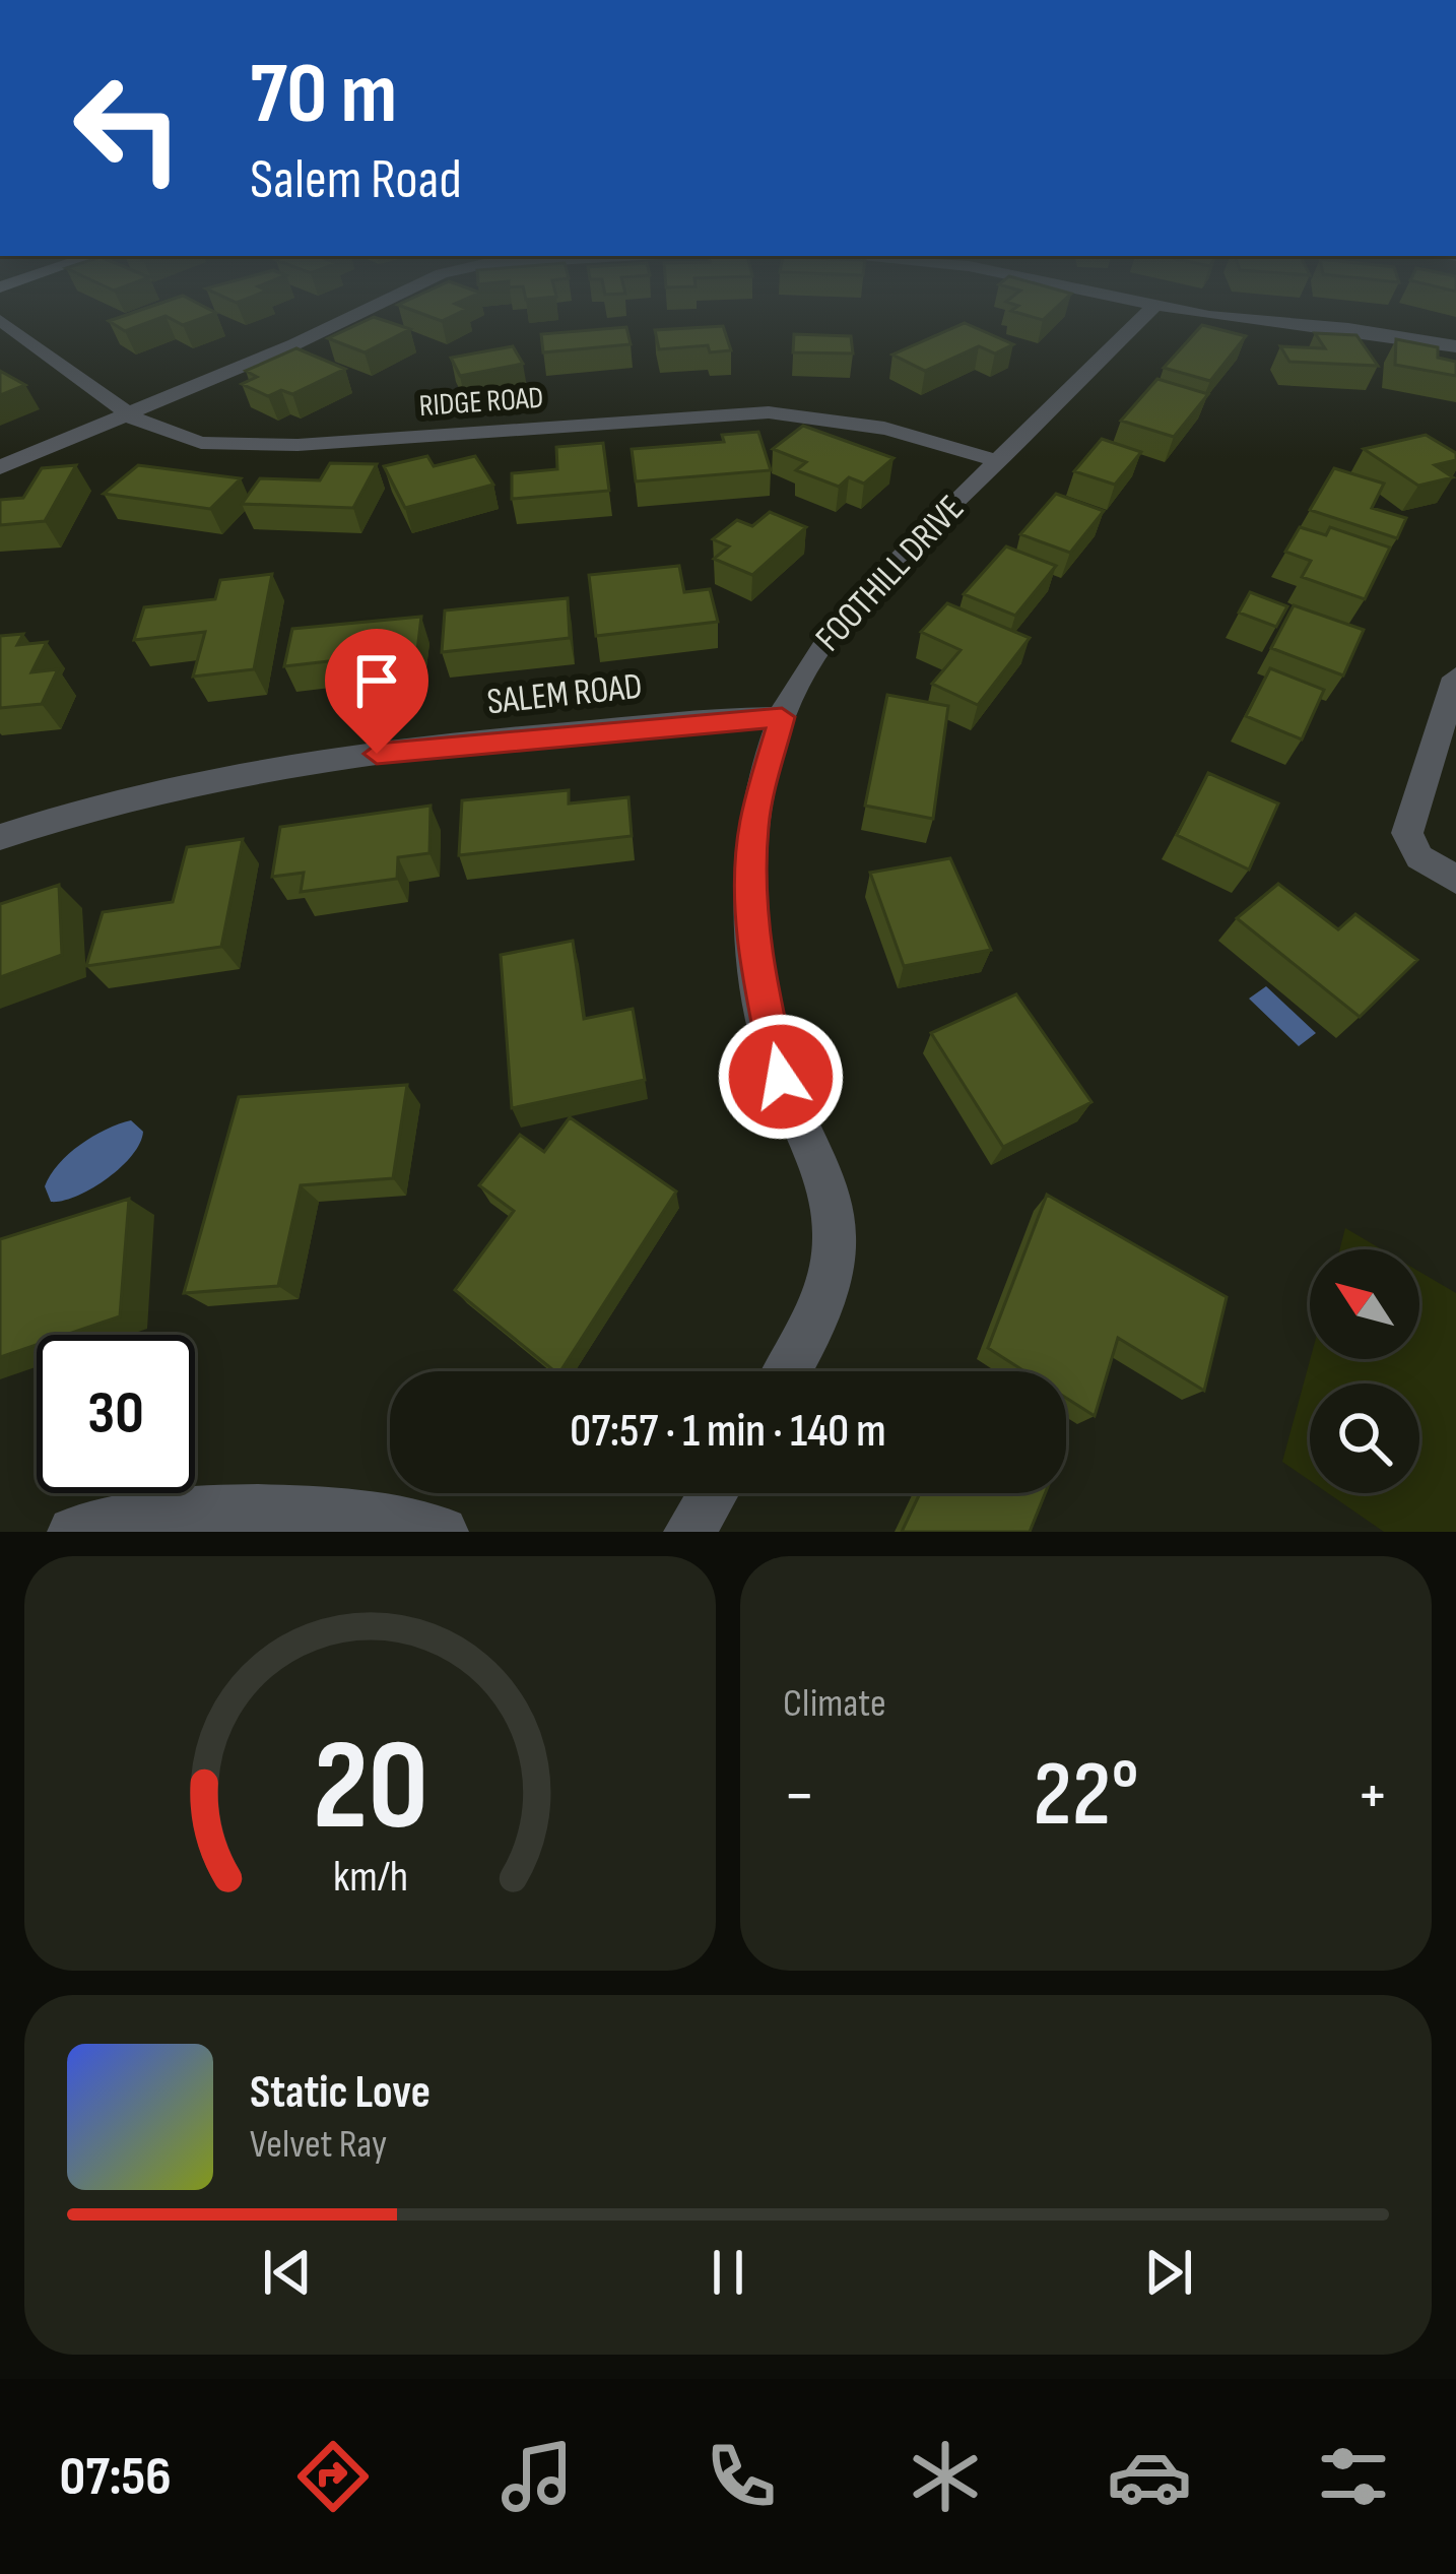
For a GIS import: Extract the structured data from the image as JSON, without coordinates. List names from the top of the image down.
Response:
{
  "streets": {
    "street": ["RIDGE ROAD", "FOOTHILL DRIVE", "SALEM ROAD"]
  },
  "crossings": [
    ["RIDGE ROAD", "FOOTHILL DRIVE"],
    ["FOOTHILL DRIVE", "SALEM ROAD"]
  ],
  "north": "top left",
  "page": {
    "turn": ["70 m", "Salem Road"],
    "limit": "30",
    "trip": "07:57 · 1 min · 140 m",
    "tile": "Climate",
    "heat": ["−", "22°", "+"],
    "song": ["Static Love", "Velvet Ray"],
    "tabs": "07:56",
    "gauge": ["20", "km/h"]
  }
}
